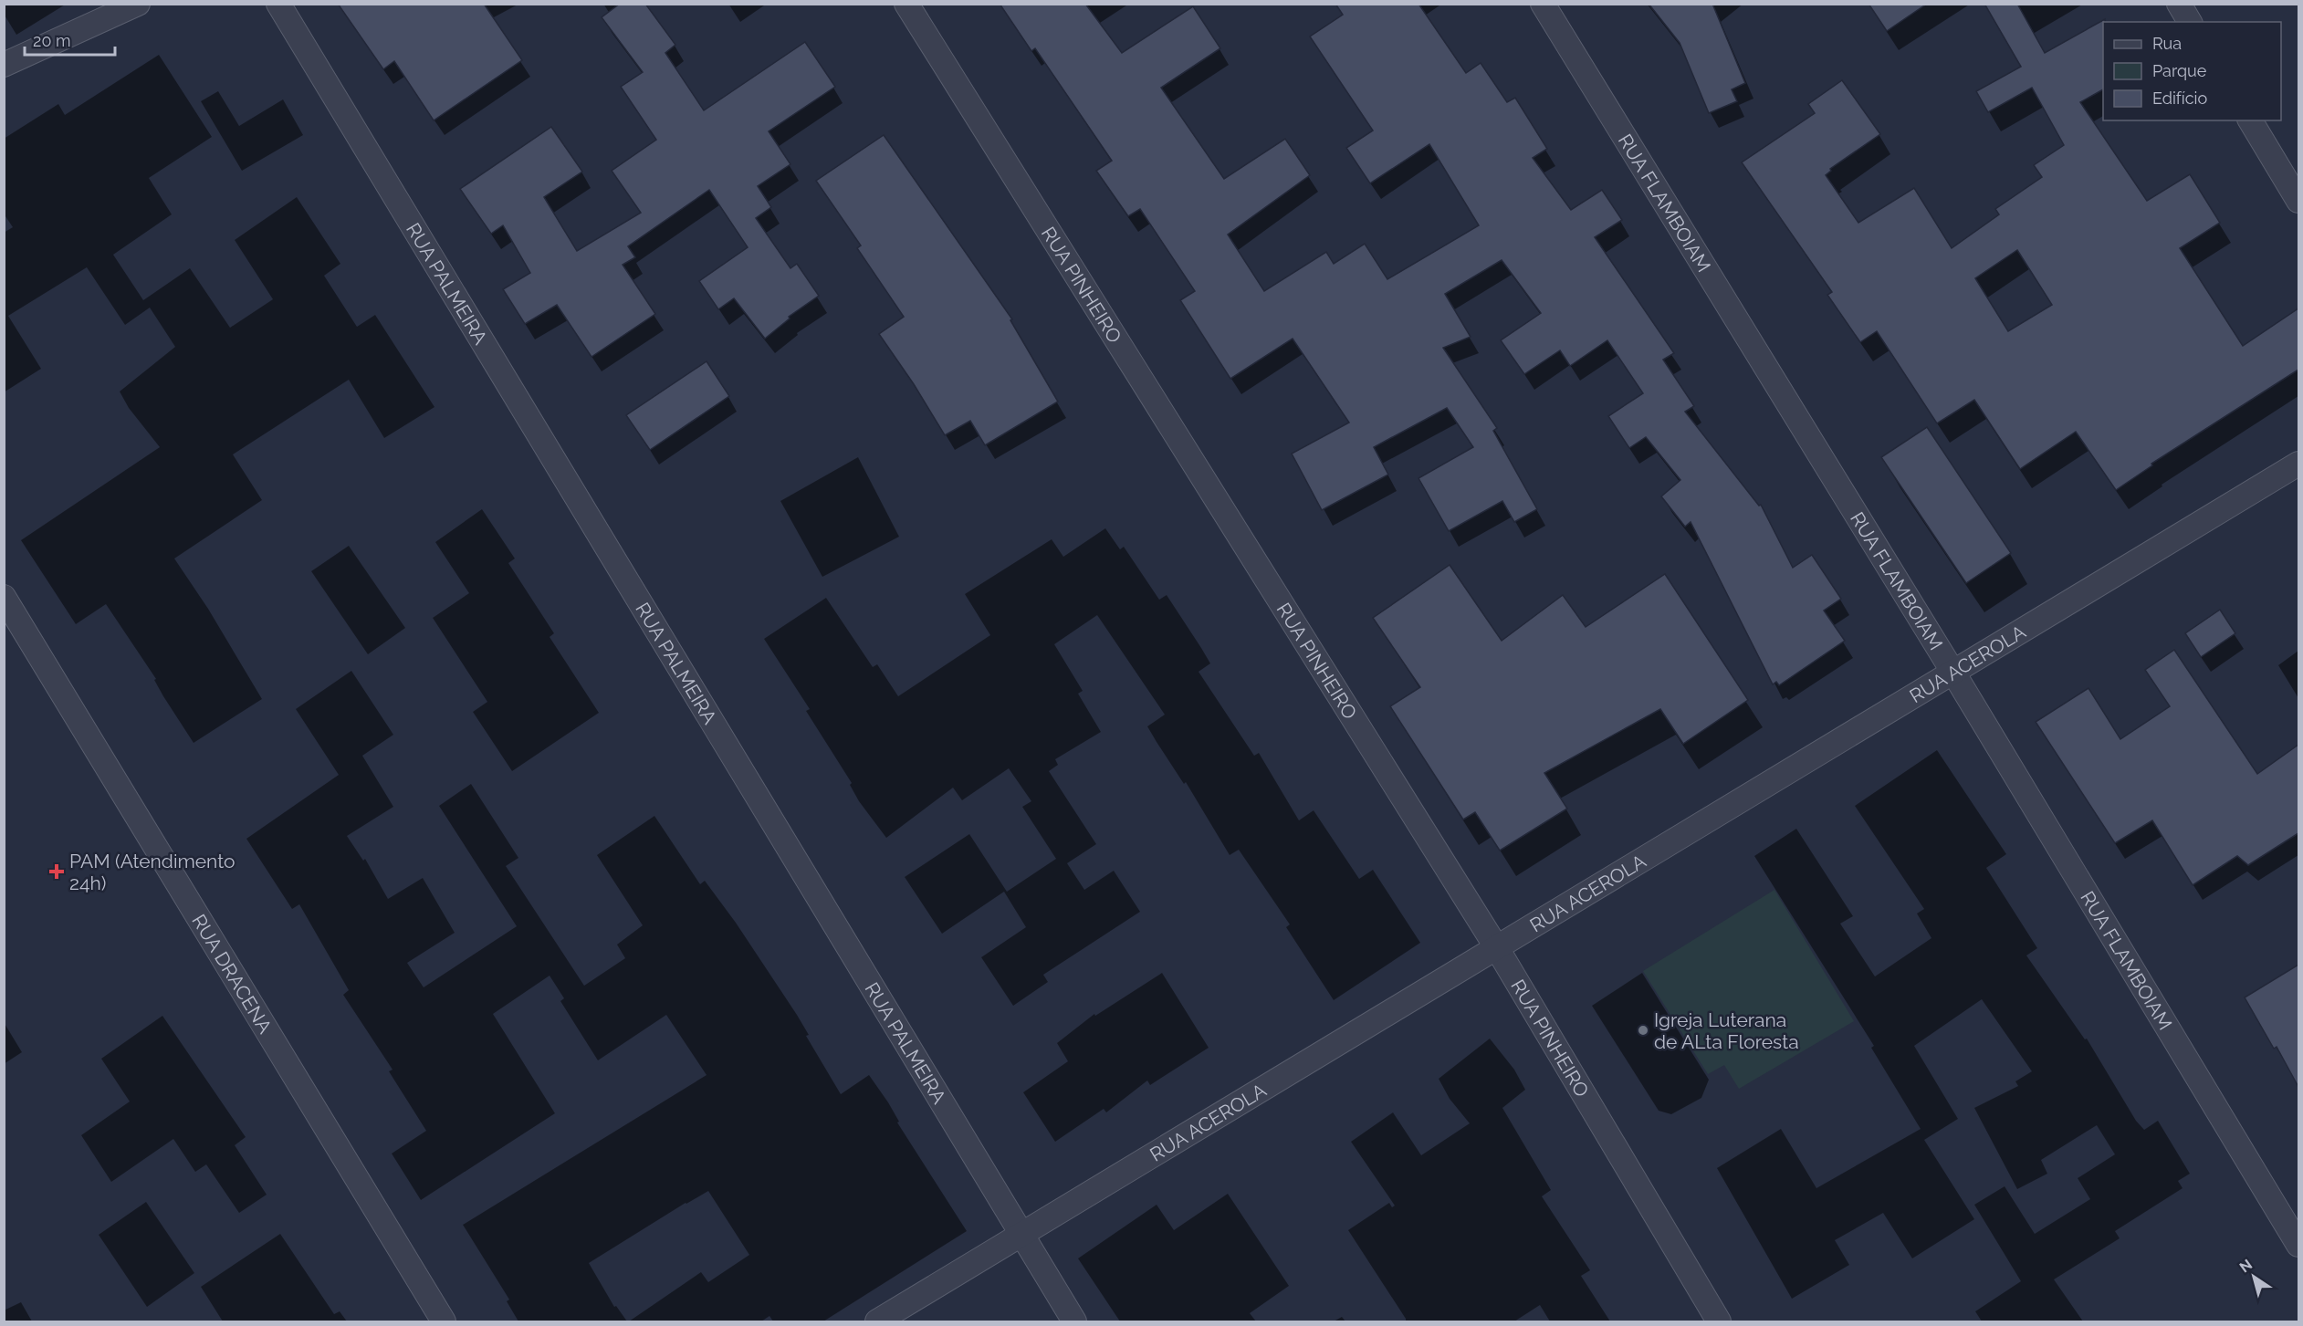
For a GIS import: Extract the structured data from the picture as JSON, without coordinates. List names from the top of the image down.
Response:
{
  "streets": {
    "street": [
      "RUA FLAMBOIAM",
      "RUA PALMEIRA",
      "RUA PINHEIRO",
      "RUA ACEROLA",
      "RUA DRACENA"
    ]
  },
  "crossings": [
    ["RUA FLAMBOIAM", "RUA ACEROLA"],
    ["RUA PALMEIRA", "RUA ACEROLA"],
    ["RUA PINHEIRO", "RUA ACEROLA"]
  ],
  "places": {
    "health": ["PAM (Atendimento 24h)"],
    "other": ["Igreja Luterana de ALta Floresta"]
  },
  "legend": ["Rua", "Parque", "Edifício"],
  "scale_bar": "20 m",
  "north": "top left"
}
